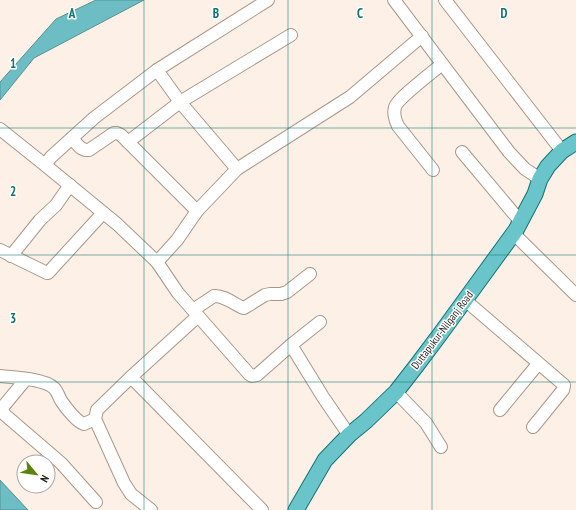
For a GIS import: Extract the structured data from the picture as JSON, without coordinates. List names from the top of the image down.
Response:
{
  "streets": {
    "main road": ["Duttapukur-Nilganj Road"]
  },
  "north": "bottom right",
  "grid": {
    "columns": [
      "A",
      "B",
      "C",
      "D"
    ],
    "rows": ["1", "2", "3"]
  }
}
